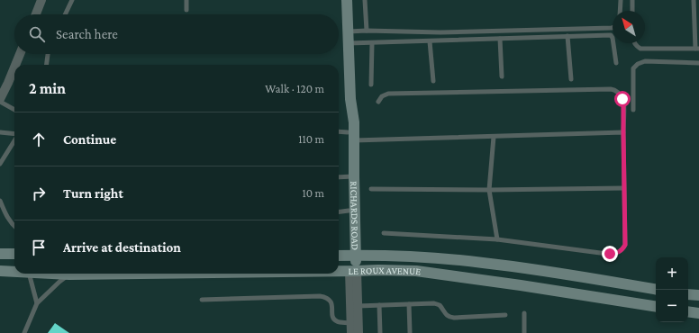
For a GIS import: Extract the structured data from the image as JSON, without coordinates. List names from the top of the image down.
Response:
{
  "streets": {
    "main road": ["RICHARDS ROAD", "LE ROUX AVENUE"]
  },
  "crossings": [
    ["RICHARDS ROAD", "LE ROUX AVENUE"]
  ],
  "north": "top left",
  "page": {
    "search": "Search here",
    "heading": ["2 min", "Walk · 120 m"],
    "list": [
      ["Continue", "110 m"],
      ["Turn right", "10 m"],
      "Arrive at destination"
    ],
    "map_buttons": ["+", "−"]
  }
}
